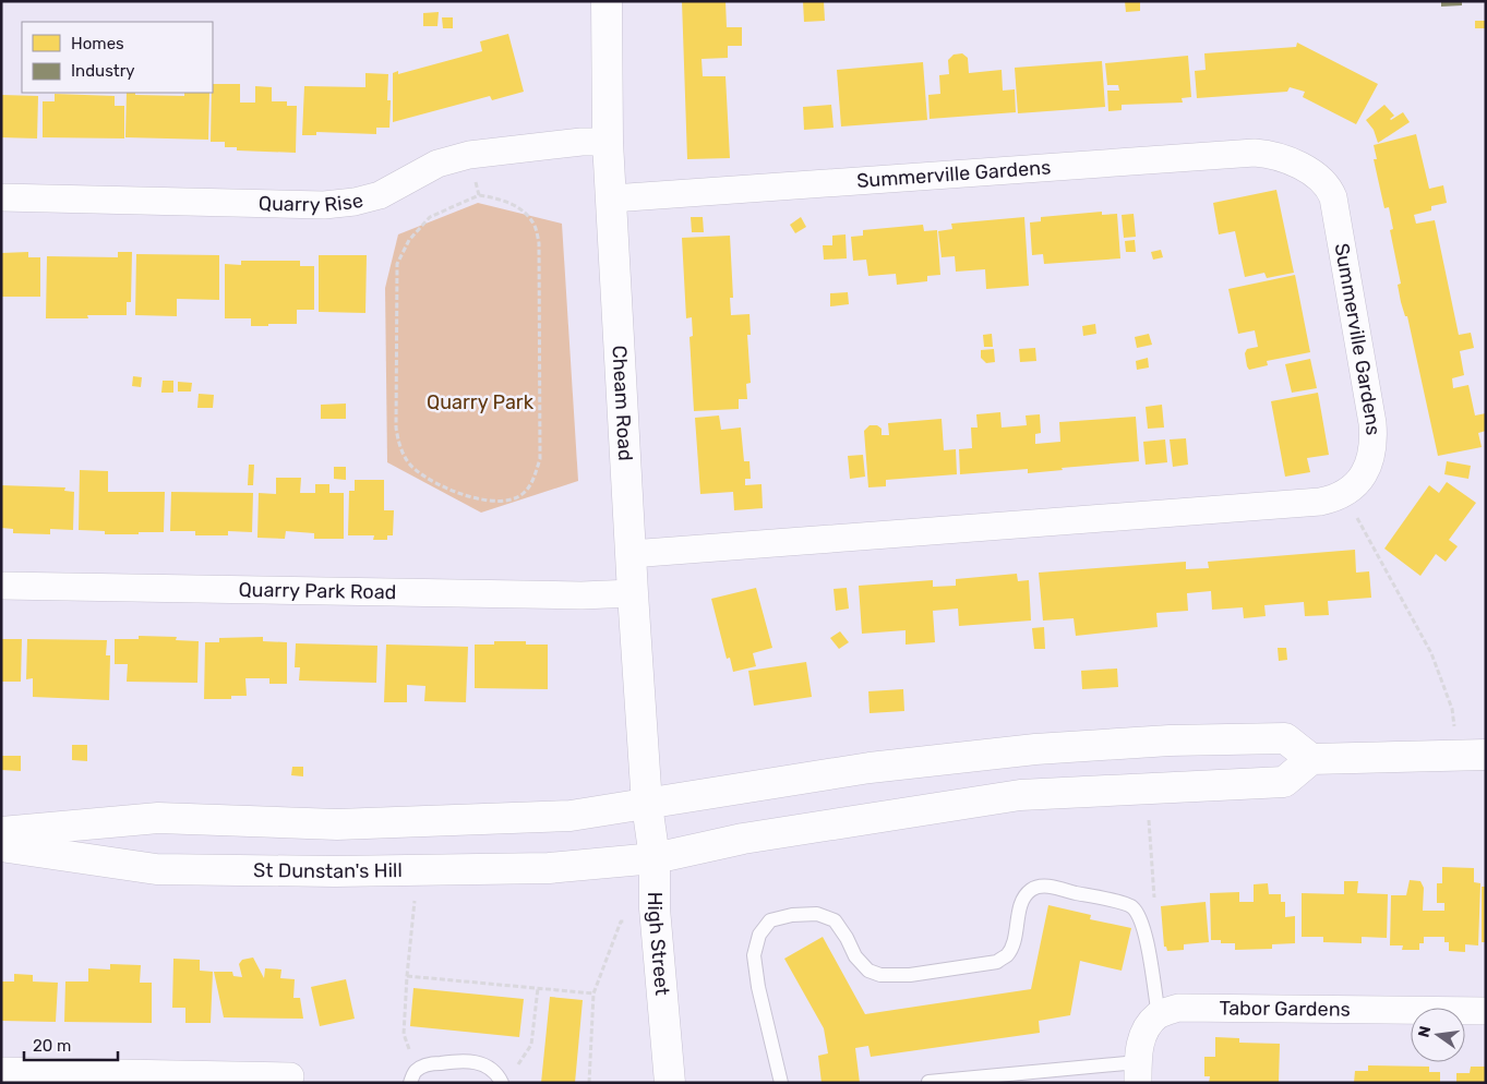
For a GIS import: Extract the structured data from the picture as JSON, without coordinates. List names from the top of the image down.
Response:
{
  "streets": {
    "highway": ["Cheam Road", "St Dunstan's Hill", "High Street"],
    "street": [
      "Summerville Gardens",
      "Quarry Rise",
      "Quarry Park Road",
      "Tabor Gardens"
    ]
  },
  "crossings": [
    ["Summerville Gardens", "Cheam Road"],
    ["Quarry Rise", "Cheam Road"],
    ["Cheam Road", "Quarry Park Road"],
    ["Cheam Road", "High Street"],
    ["St Dunstan's Hill", "High Street"]
  ],
  "parks": ["Quarry Park"],
  "legend": ["Homes", "Industry"],
  "scale_bar": "20 m",
  "north": "left"
}
